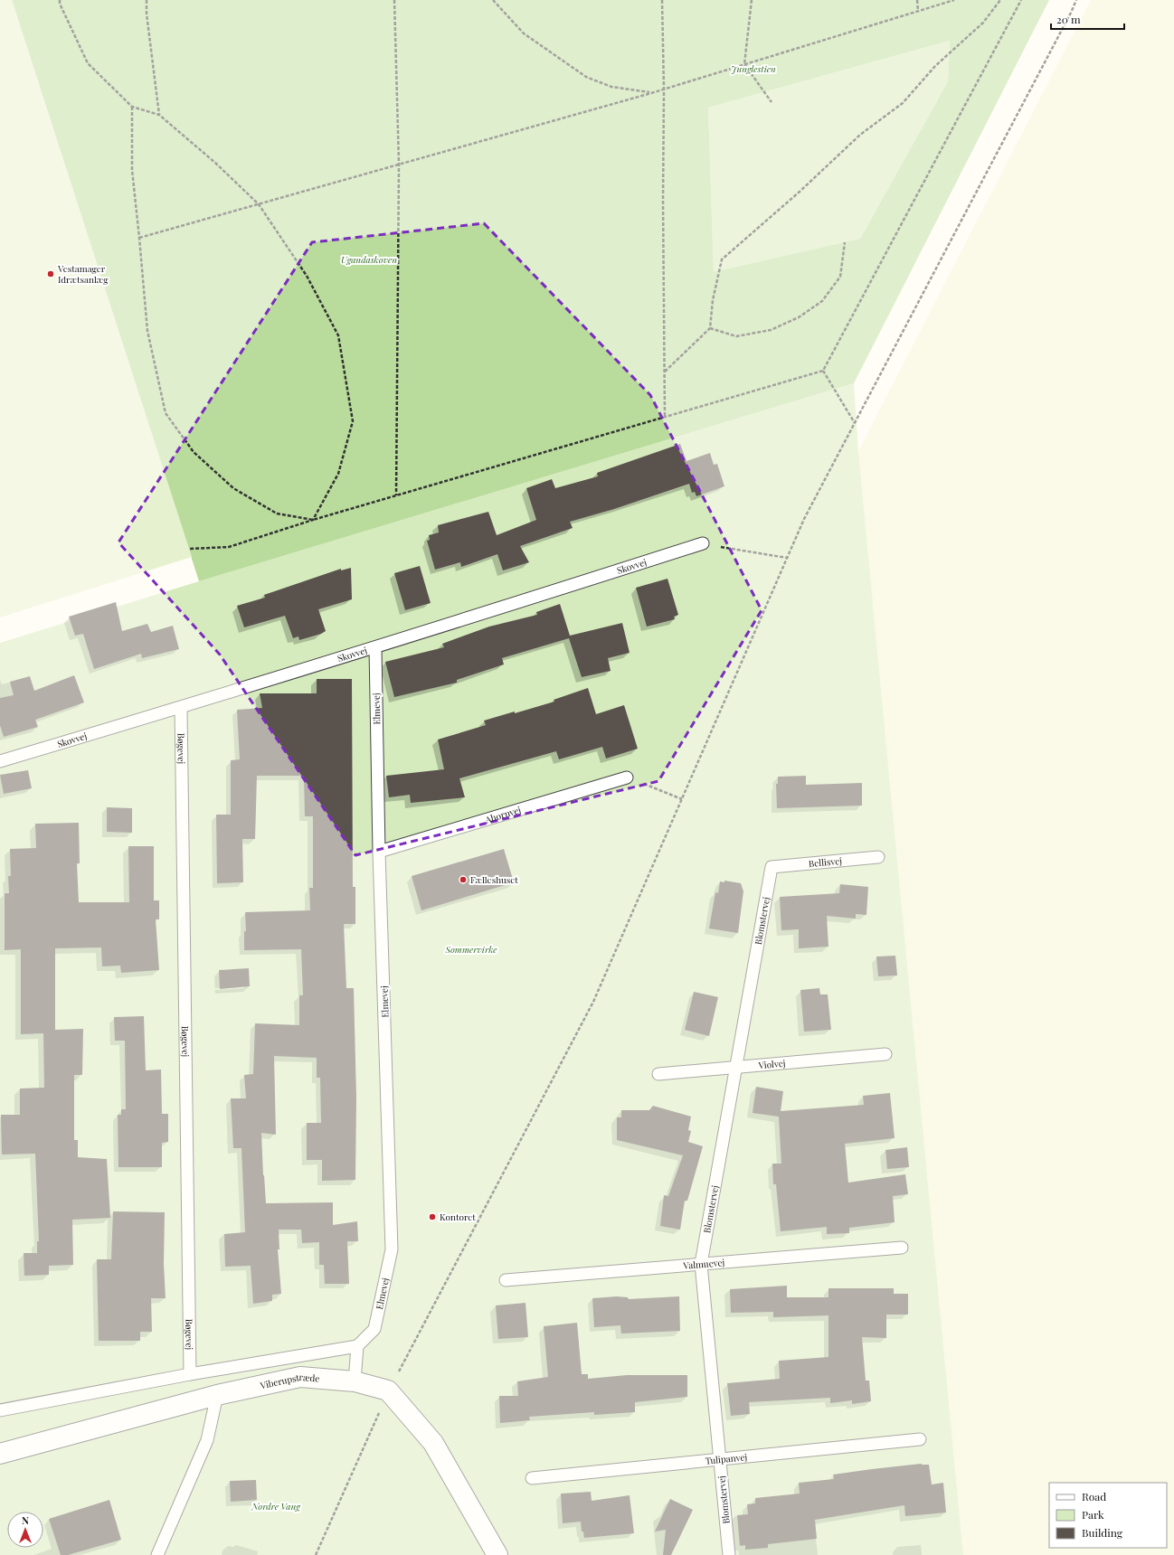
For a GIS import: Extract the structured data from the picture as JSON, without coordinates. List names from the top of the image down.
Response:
{
  "streets": {
    "street": ["Viberupstræde"],
    "lane": [
      "Skovvej",
      "Elmevej",
      "Bøgevej",
      "Ahornvej",
      "Bellisvej",
      "Blomstervej",
      "Violvej",
      "Valmuevej",
      "Tulipanvej"
    ]
  },
  "crossings": [
    ["Skovvej", "Elmevej"],
    ["Skovvej", "Bøgevej"],
    ["Elmevej", "Ahornvej"],
    ["Bellisvej", "Blomstervej"],
    ["Blomstervej", "Violvej"],
    ["Blomstervej", "Valmuevej"],
    ["Blomstervej", "Tulipanvej"]
  ],
  "parks": [
    "Junglestien",
    "Ugandaskoven",
    "Sommervirke",
    "Nordre Vang"
  ],
  "places": ["Vestamager Idrætsanlæg", "Fælleshuset", "Kontoret"],
  "legend": ["Road", "Park", "Building"],
  "scale_bar": "20 m",
  "north": "top"
}
